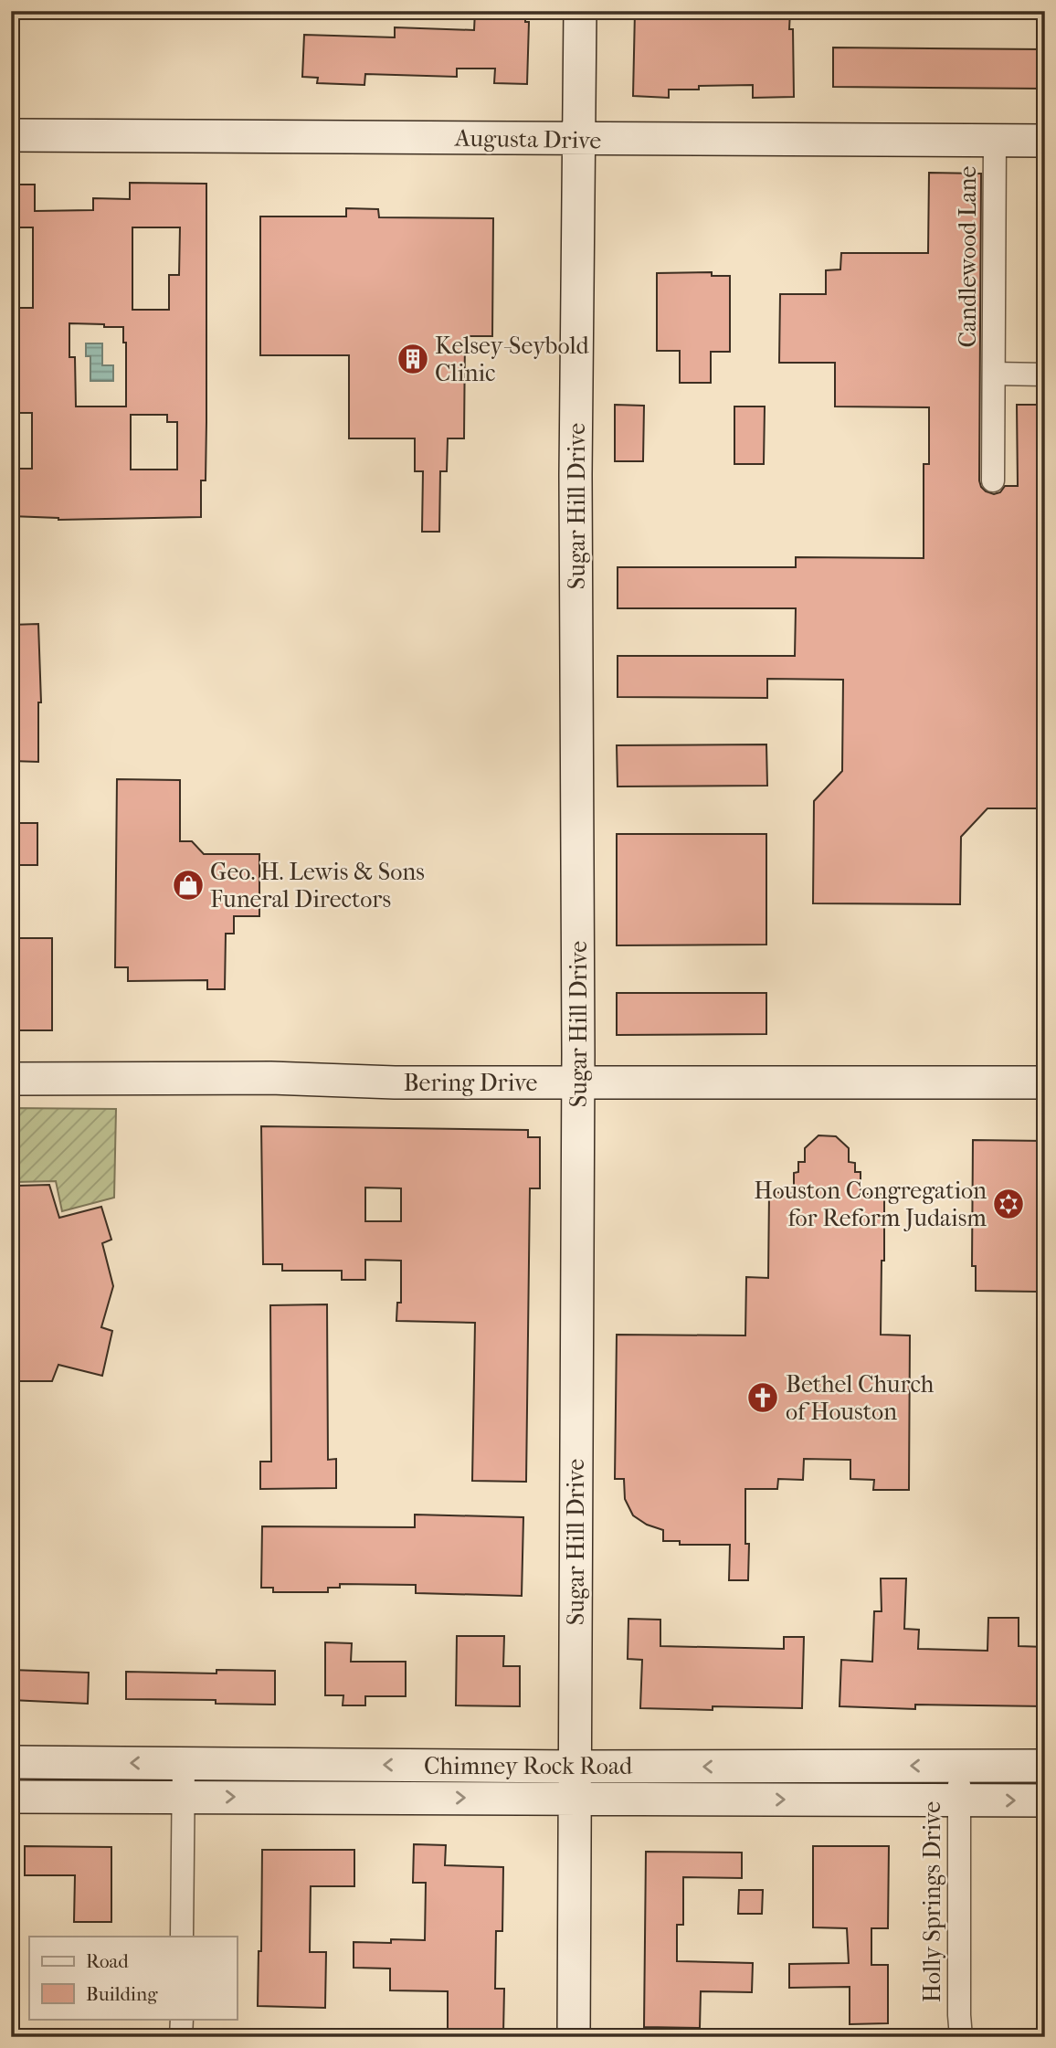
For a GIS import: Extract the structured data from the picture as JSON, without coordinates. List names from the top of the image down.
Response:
{
  "streets": {
    "street": [
      "Augusta Drive",
      "Candlewood Lane",
      "Sugar Hill Drive",
      "Bering Drive",
      "Chimney Rock Road",
      "Holly Springs Drive"
    ]
  },
  "crossings": [
    ["Augusta Drive", "Candlewood Lane"],
    ["Augusta Drive", "Sugar Hill Drive"],
    ["Sugar Hill Drive", "Bering Drive"],
    ["Sugar Hill Drive", "Chimney Rock Road"],
    ["Chimney Rock Road", "Holly Springs Drive"]
  ],
  "places": {
    "building": ["Kelsey-Seybold Clinic"],
    "shop": ["Geo. H. Lewis & Sons Funeral Directors"],
    "synagogue": ["Houston Congregation for Reform Judaism"],
    "church": ["Bethel Church of Houston"]
  },
  "legend": ["Road", "Building"]
}
